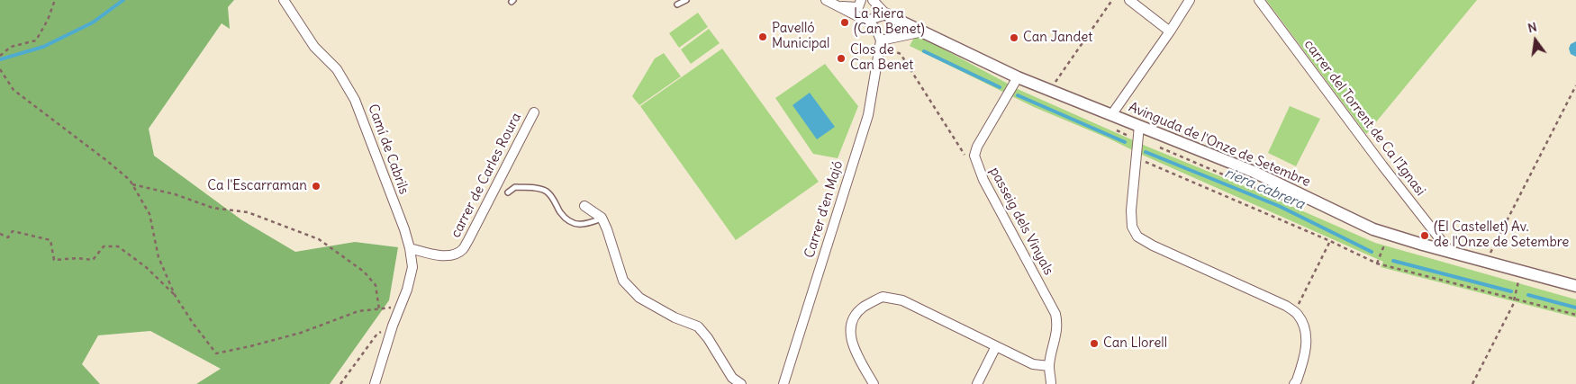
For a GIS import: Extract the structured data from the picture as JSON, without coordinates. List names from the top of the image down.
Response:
{
  "streets": {
    "street": [
      "carrer del Torrent de Ca l'Ignasi",
      "Avinguda de l'Onze de Setembre",
      "Camí de Cabrils",
      "carrer de Carles Roura",
      "Carrer d'en Majó",
      "passeig dels Vinyals"
    ]
  },
  "crossings": [
    ["carrer del Torrent de Ca l'Ignasi", "Avinguda de l'Onze de Setembre"],
    ["Avinguda de l'Onze de Setembre", "passeig dels Vinyals"],
    ["Camí de Cabrils", "carrer de Carles Roura"]
  ],
  "water": ["riera cabrera"],
  "places": [
    "La Riera (Can Benet)",
    "Pavelló Municipal",
    "Can Jandet",
    "Clos de Can Benet",
    "Ca l'Escarraman",
    "(El Castellet) Av. de l'Onze de Setembre",
    "Can Llorell"
  ],
  "north": "top"
}
